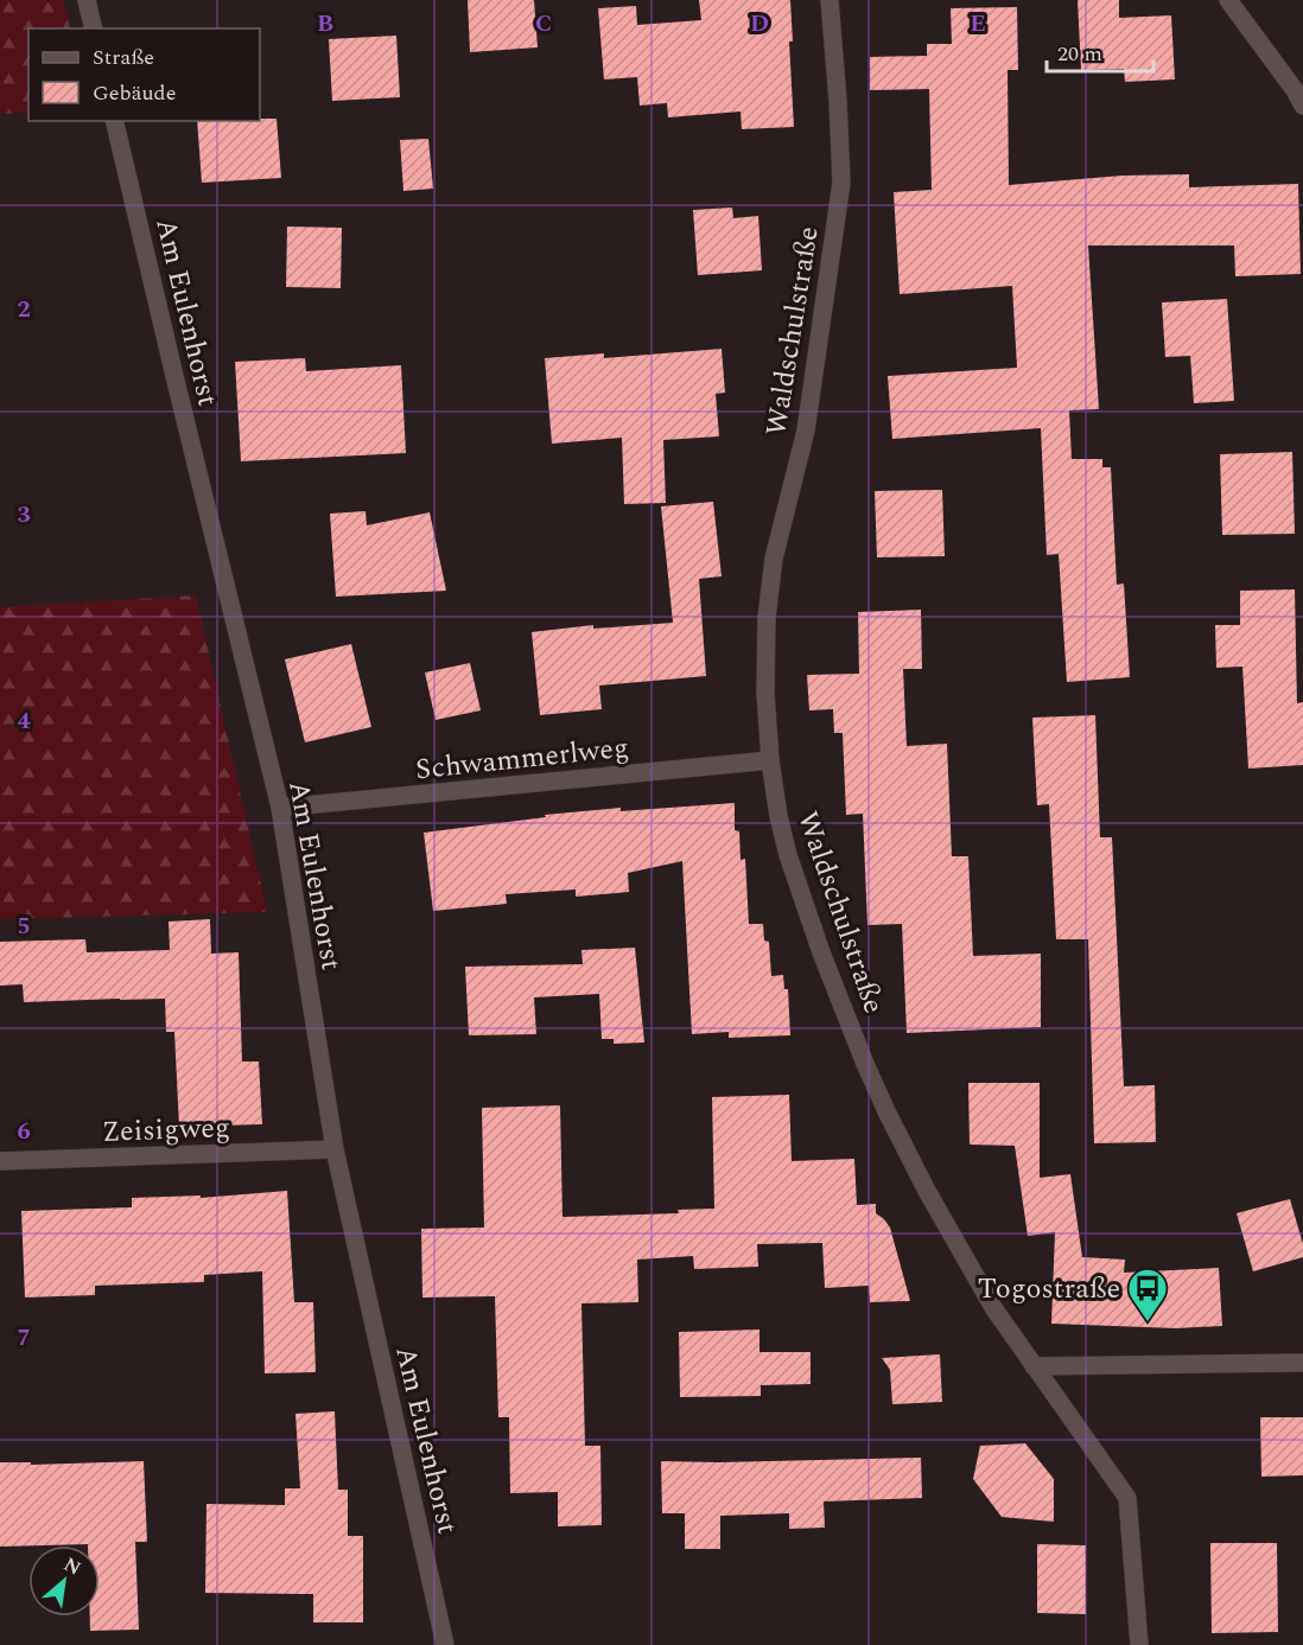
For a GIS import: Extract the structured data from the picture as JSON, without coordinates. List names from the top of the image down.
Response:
{
  "streets": {
    "street": [
      "Am Eulenhorst",
      "Waldschulstraße",
      "Schwammerlweg",
      "Zeisigweg"
    ]
  },
  "crossings": [
    ["Am Eulenhorst", "Schwammerlweg"],
    ["Am Eulenhorst", "Zeisigweg"],
    ["Waldschulstraße", "Schwammerlweg"]
  ],
  "places": {
    "bus stop": ["Togostraße"]
  },
  "legend": ["Straße", "Gebäude"],
  "scale_bar": "20 m",
  "north": "top right",
  "grid": {
    "columns": [
      "B",
      "C",
      "D",
      "E"
    ],
    "rows": [
      "2",
      "3",
      "4",
      "5",
      "6",
      "7"
    ]
  }
}
